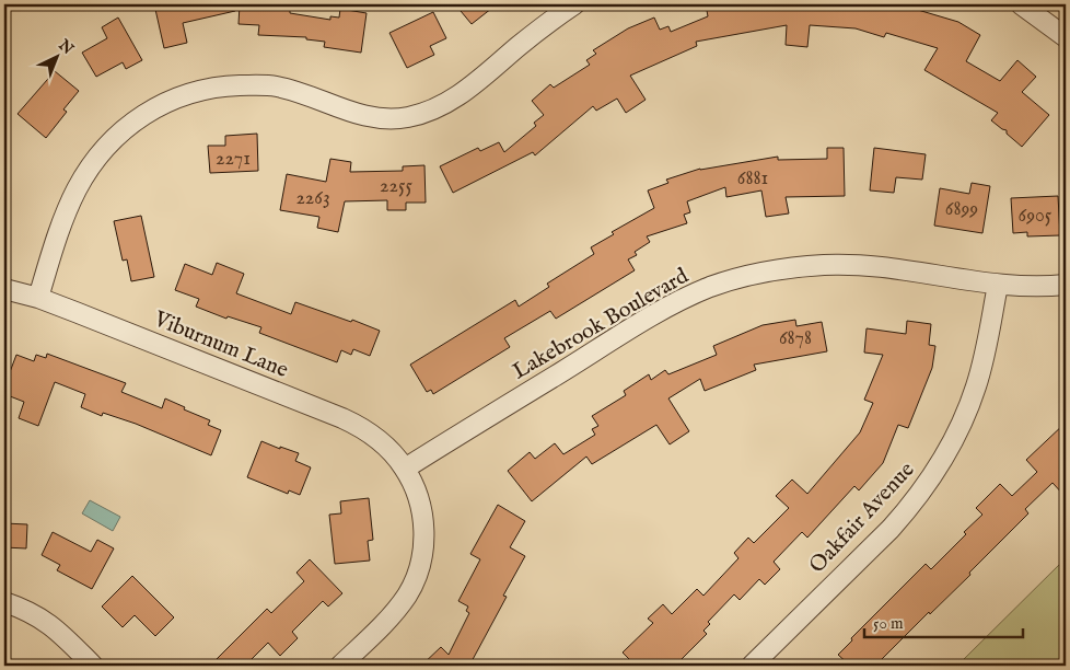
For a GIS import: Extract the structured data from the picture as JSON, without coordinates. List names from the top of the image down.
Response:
{
  "streets": {
    "street": ["Lakebrook Boulevard", "Viburnum Lane", "Oakfair Avenue"]
  },
  "crossings": [
    ["Lakebrook Boulevard", "Viburnum Lane"],
    ["Lakebrook Boulevard", "Oakfair Avenue"]
  ],
  "house_numbers": [
    "2271",
    "6881",
    "2255",
    "2263",
    "6899",
    "6905",
    "6878"
  ],
  "scale_bar": "50 m",
  "north": "top right"
}
